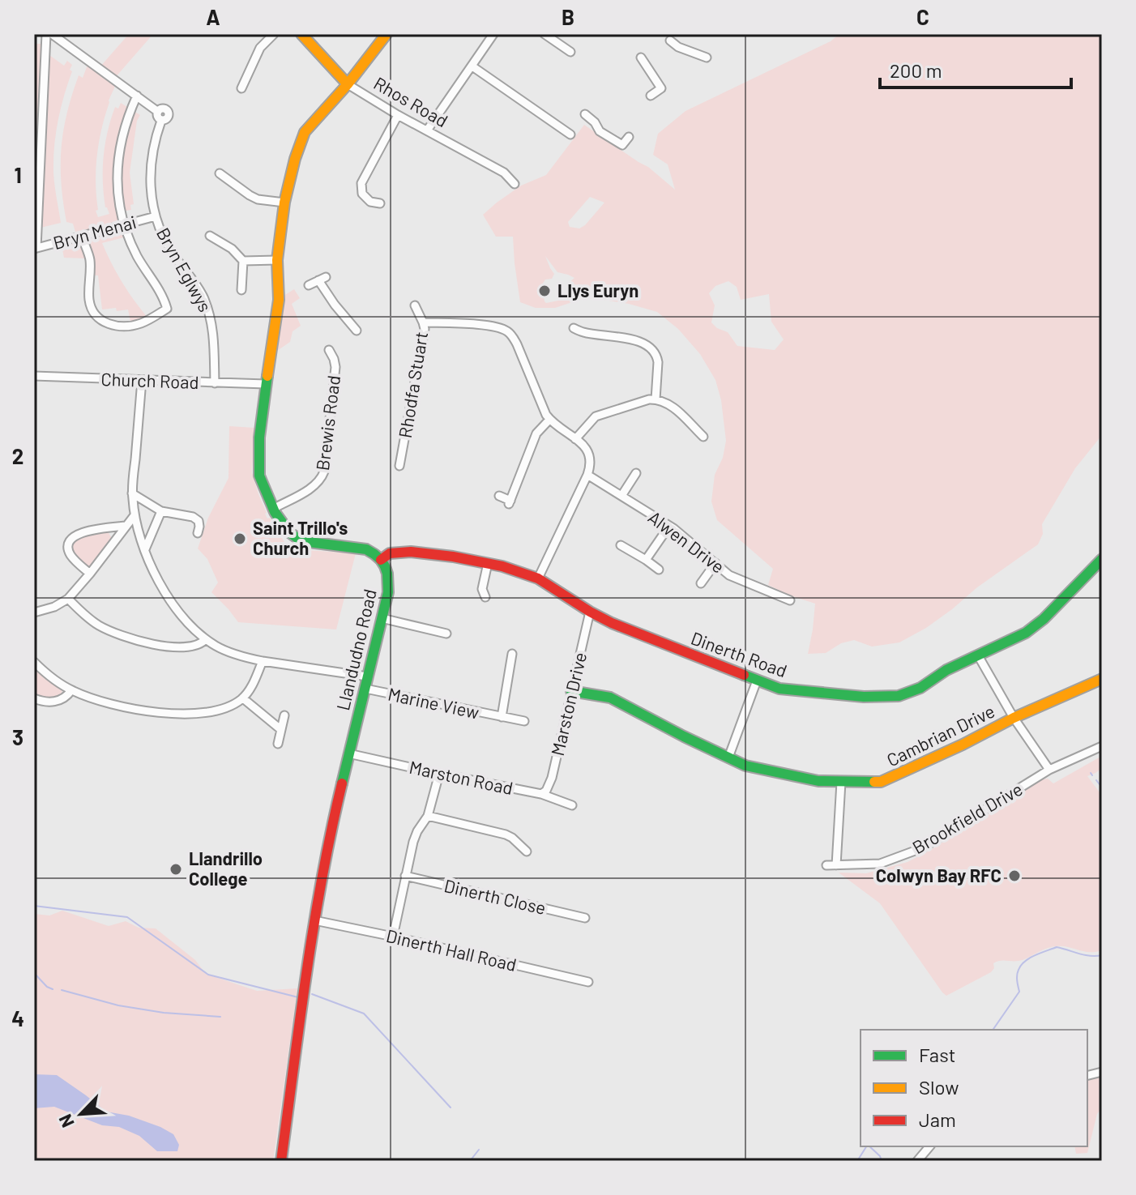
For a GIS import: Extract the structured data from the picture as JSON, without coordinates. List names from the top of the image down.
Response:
{
  "streets": {
    "street": [
      "Rhos Road",
      "Bryn Menai",
      "Bryn Eglwys",
      "Church Road",
      "Rhodfa Stuart",
      "Brewis Road",
      "Alwen Drive",
      "Llandudno Road",
      "Dinerth Road",
      "Marine View",
      "Marston Drive",
      "Cambrian Drive",
      "Marston Road",
      "Brookfield Drive",
      "Dinerth Close",
      "Dinerth Hall Road"
    ]
  },
  "crossings": [
    ["Bryn Menai", "Bryn Eglwys"],
    ["Bryn Eglwys", "Church Road"],
    ["Llandudno Road", "Dinerth Road"],
    ["Llandudno Road", "Marine View"],
    ["Llandudno Road", "Marston Road"],
    ["Llandudno Road", "Dinerth Hall Road"],
    ["Dinerth Road", "Marston Drive"],
    ["Marston Drive", "Cambrian Drive"],
    ["Marston Drive", "Marston Road"]
  ],
  "places": [
    "Llys Euryn",
    "Saint Trillo's Church",
    "Llandrillo College",
    "Colwyn Bay RFC"
  ],
  "legend": ["Fast", "Slow", "Jam"],
  "scale_bar": "200 m",
  "north": "bottom left",
  "grid": {
    "columns": ["A", "B", "C"],
    "rows": [
      "1",
      "2",
      "3",
      "4"
    ]
  }
}
